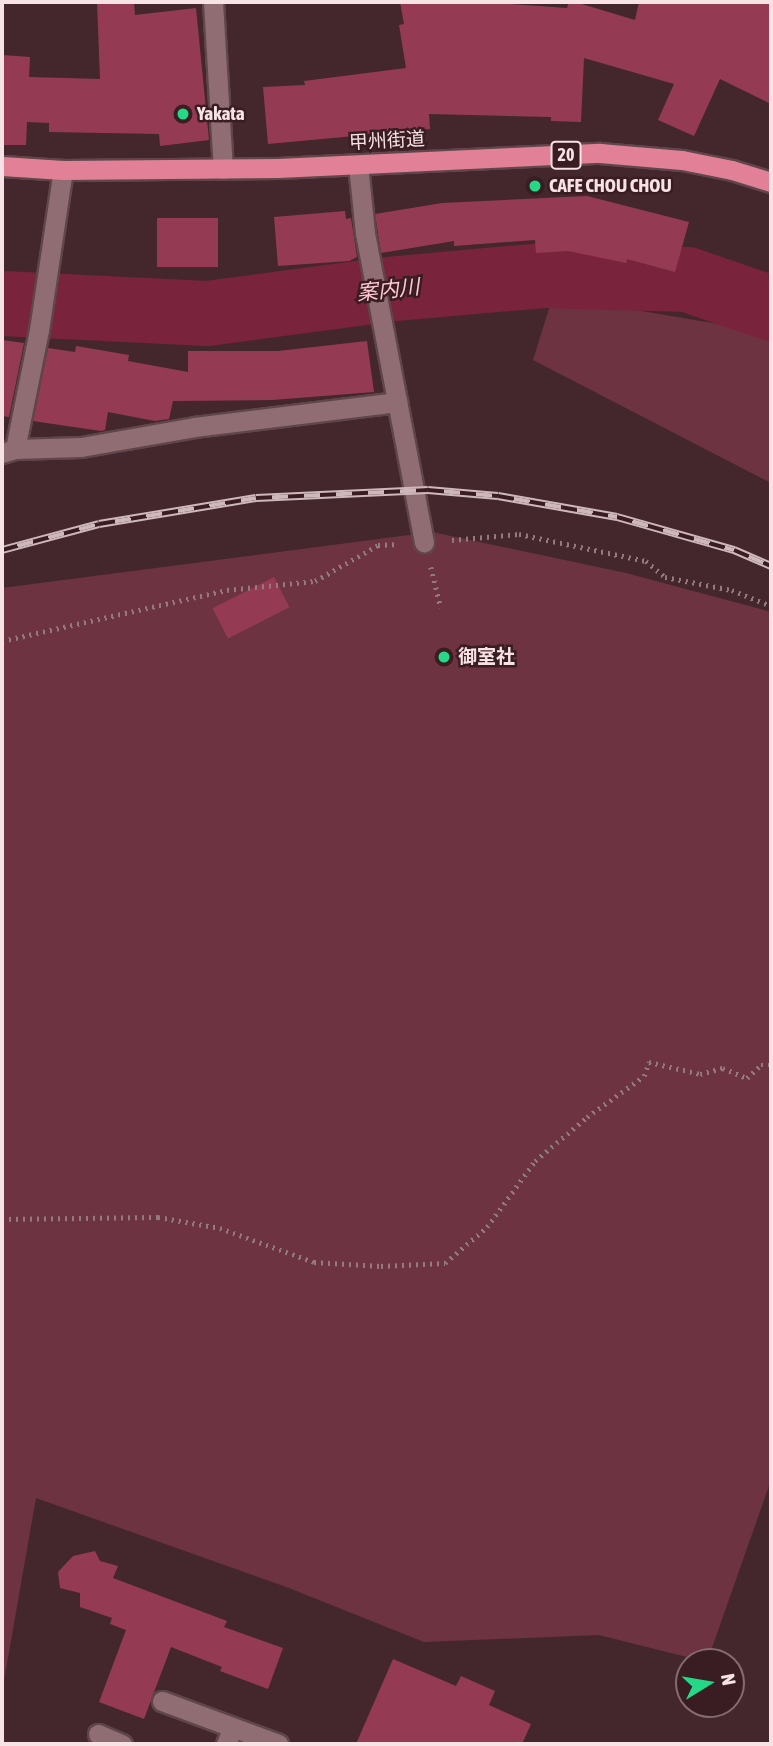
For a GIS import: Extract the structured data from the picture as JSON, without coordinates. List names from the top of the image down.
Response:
{
  "streets": {
    "highway": ["甲州街道", "20"]
  },
  "water": ["案内川"],
  "places": ["Yakata", "CAFE CHOU CHOU", "御室社"],
  "north": "right"
}
